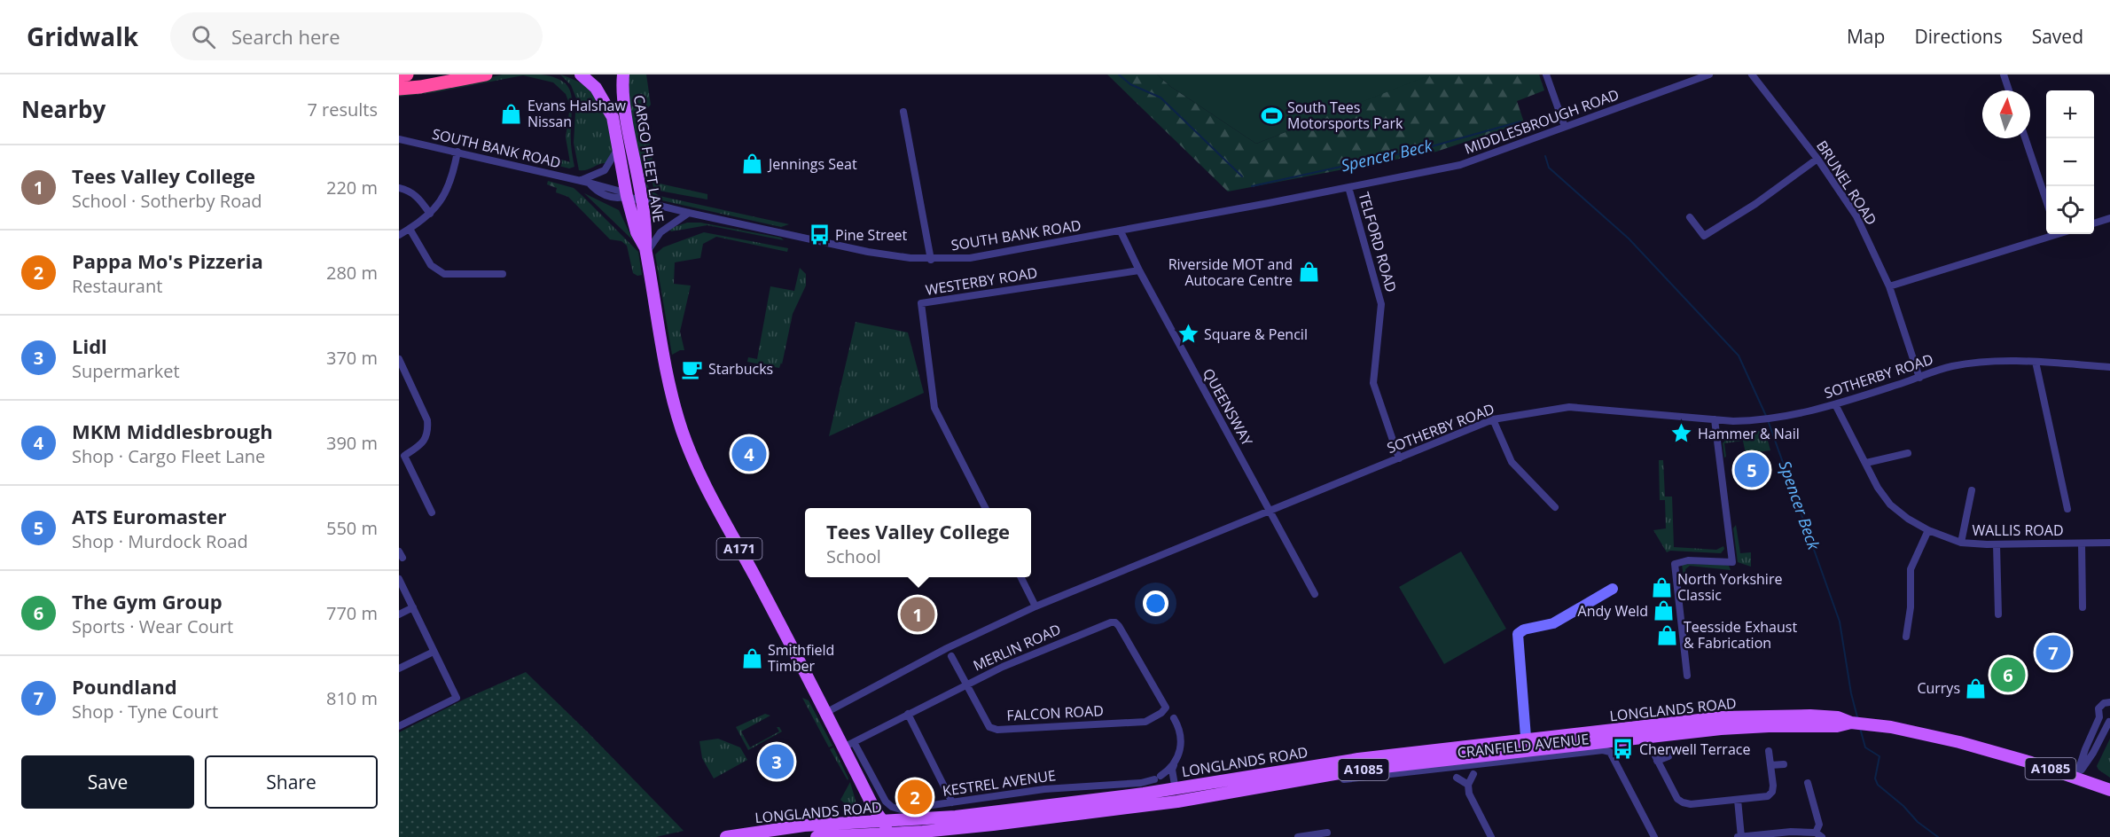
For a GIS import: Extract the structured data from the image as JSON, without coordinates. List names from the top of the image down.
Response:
{
  "streets": {
    "main road": [
      "CARGO FLEET LANE",
      "A171",
      "LONGLANDS ROAD",
      "A1085"
    ],
    "street": [
      "MIDDLESBROUGH ROAD",
      "SOUTH BANK ROAD",
      "BRUNEL ROAD",
      "TELFORD ROAD",
      "WESTERBY ROAD",
      "SOTHERBY ROAD",
      "QUEENSWAY",
      "WALLIS ROAD",
      "MERLIN ROAD",
      "FALCON ROAD",
      "CRANFIELD AVENUE",
      "KESTREL AVENUE"
    ]
  },
  "crossings": [
    ["MIDDLESBROUGH ROAD", "SOUTH BANK ROAD"],
    ["MIDDLESBROUGH ROAD", "TELFORD ROAD"],
    ["SOUTH BANK ROAD", "CARGO FLEET LANE"],
    ["SOUTH BANK ROAD", "TELFORD ROAD"],
    ["SOUTH BANK ROAD", "QUEENSWAY"],
    ["CARGO FLEET LANE", "SOTHERBY ROAD"],
    ["CARGO FLEET LANE", "MERLIN ROAD"],
    ["CARGO FLEET LANE", "LONGLANDS ROAD"],
    ["CARGO FLEET LANE", "KESTREL AVENUE"],
    ["BRUNEL ROAD", "SOTHERBY ROAD"],
    ["TELFORD ROAD", "SOTHERBY ROAD"],
    ["WESTERBY ROAD", "QUEENSWAY"],
    ["SOTHERBY ROAD", "QUEENSWAY"],
    ["SOTHERBY ROAD", "WALLIS ROAD"],
    ["MERLIN ROAD", "FALCON ROAD"],
    ["MERLIN ROAD", "KESTREL AVENUE"],
    ["LONGLANDS ROAD", "A1085"]
  ],
  "water": ["Spencer Beck"],
  "places": {
    "shop": [
      "Evans Halshaw Nissan",
      "Jennings Seat",
      "Riverside MOT and Autocare Centre",
      "North Yorkshire Classic",
      "Andy Weld",
      "Teesside Exhaust & Fabrication",
      "Smithfield Timber",
      "Currys"
    ],
    "sports": ["South Tees Motorsports Park"],
    "bus stop": ["Pine Street", "Cherwell Terrace"],
    "place": ["Square & Pencil", "Hammer & Nail"],
    "cafe": ["Starbucks"]
  },
  "north": "top",
  "page": {
    "header": "Gridwalk",
    "search": "Search here",
    "nav": ["Map", "Directions", "Saved"],
    "heading": ["Nearby", "7 results"],
    "map_buttons": ["+", "−"],
    "list": [
      {
        "mark": "1",
        "name": "Tees Valley College",
        "note": "School · Sotherby Road",
        "value": "220 m"
      },
      {
        "mark": "2",
        "name": "Pappa Mo's Pizzeria",
        "note": "Restaurant",
        "value": "280 m"
      },
      {
        "mark": "3",
        "name": "Lidl",
        "note": "Supermarket",
        "value": "370 m"
      },
      {
        "mark": "4",
        "name": "MKM Middlesbrough",
        "note": "Shop · Cargo Fleet Lane",
        "value": "390 m"
      },
      {
        "mark": "5",
        "name": "ATS Euromaster",
        "note": "Shop · Murdock Road",
        "value": "550 m"
      },
      {
        "mark": "6",
        "name": "The Gym Group",
        "note": "Sports · Wear Court",
        "value": "770 m"
      },
      {
        "mark": "7",
        "name": "Poundland",
        "note": "Shop · Tyne Court",
        "value": "810 m"
      }
    ],
    "pins": [
      "4",
      "5",
      "1",
      "7",
      "6",
      "3",
      "2"
    ],
    "popup": ["Tees Valley College", "School"],
    "buttons": ["Save", "Share"]
  }
}
